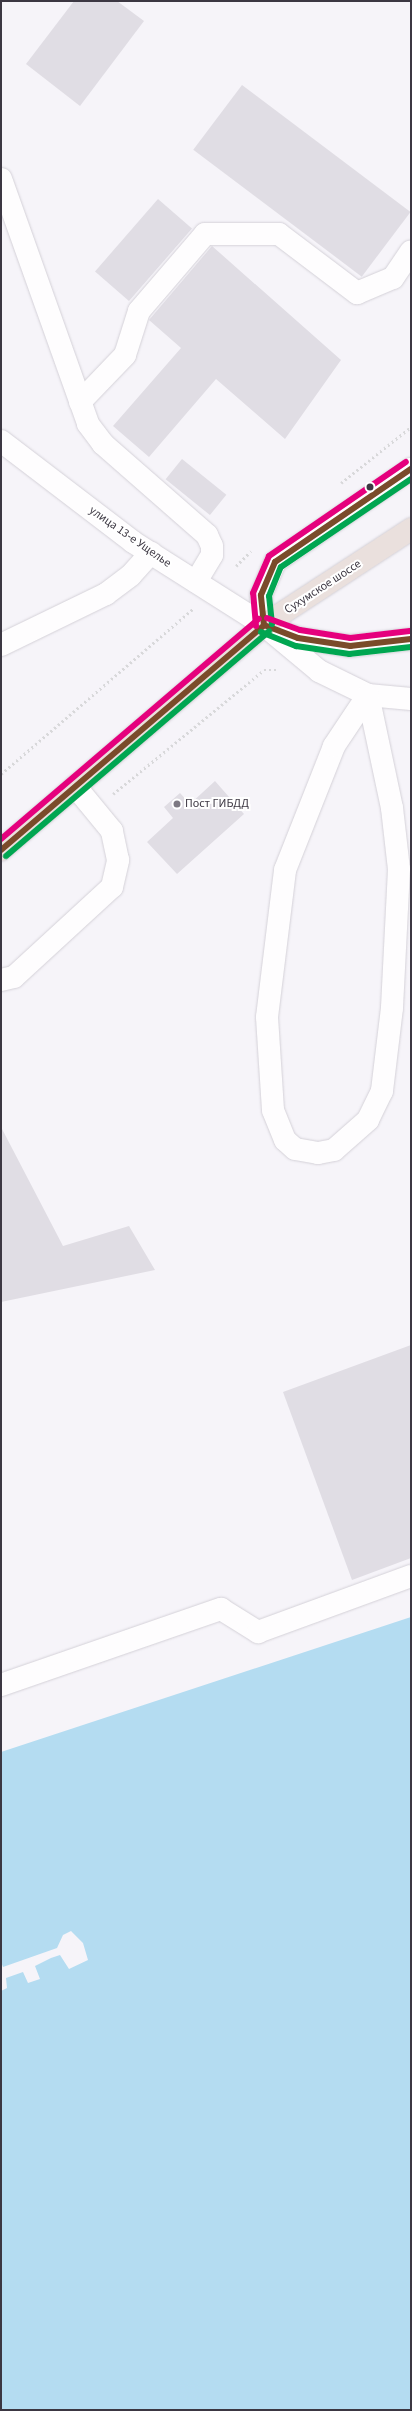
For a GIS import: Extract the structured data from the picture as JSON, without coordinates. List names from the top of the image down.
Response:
{
  "streets": {
    "highway": ["Сухумское шоссе"],
    "street": ["улица 13-е Ущелье"]
  },
  "crossings": [
    ["улица 13-е Ущелье", "Сухумское шоссе"]
  ],
  "places": ["Пост ГИБДД"]
}
